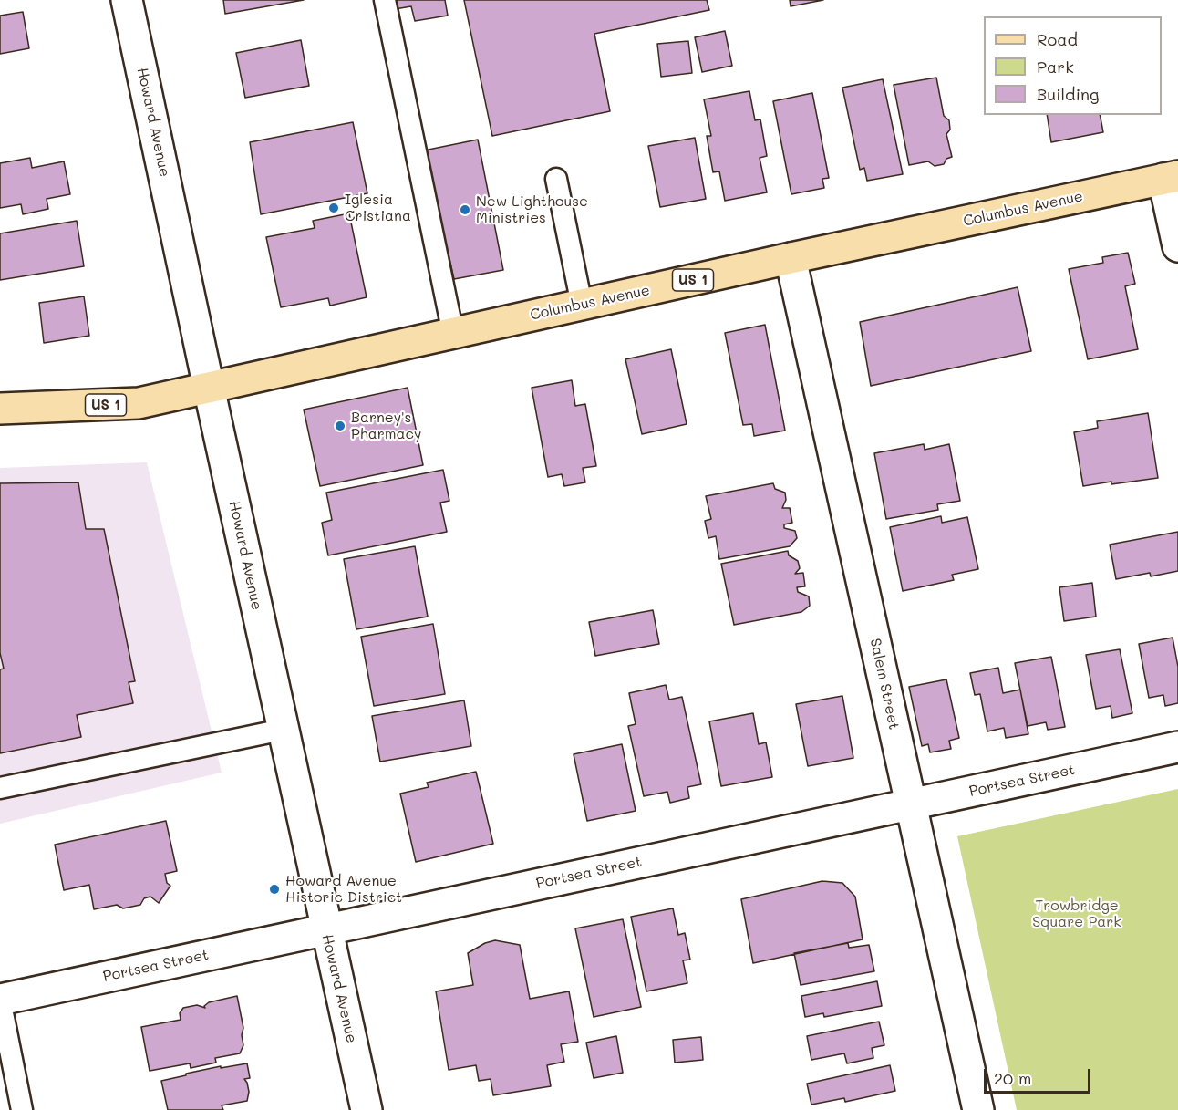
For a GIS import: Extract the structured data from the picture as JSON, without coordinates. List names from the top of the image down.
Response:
{
  "streets": {
    "main road": ["Columbus Avenue", "US 1"],
    "street": ["Howard Avenue", "Salem Street", "Portsea Street"]
  },
  "crossings": [
    ["Howard Avenue", "Columbus Avenue"],
    ["Howard Avenue", "Portsea Street"],
    ["Columbus Avenue", "Salem Street"],
    ["Salem Street", "Portsea Street"]
  ],
  "parks": ["Trowbridge Square Park"],
  "places": [
    "Iglesia Cristiana",
    "New Lighthouse Ministries",
    "Barney's Pharmacy",
    "Howard Avenue Historic District"
  ],
  "legend": ["Road", "Park", "Building"],
  "scale_bar": "20 m"
}
